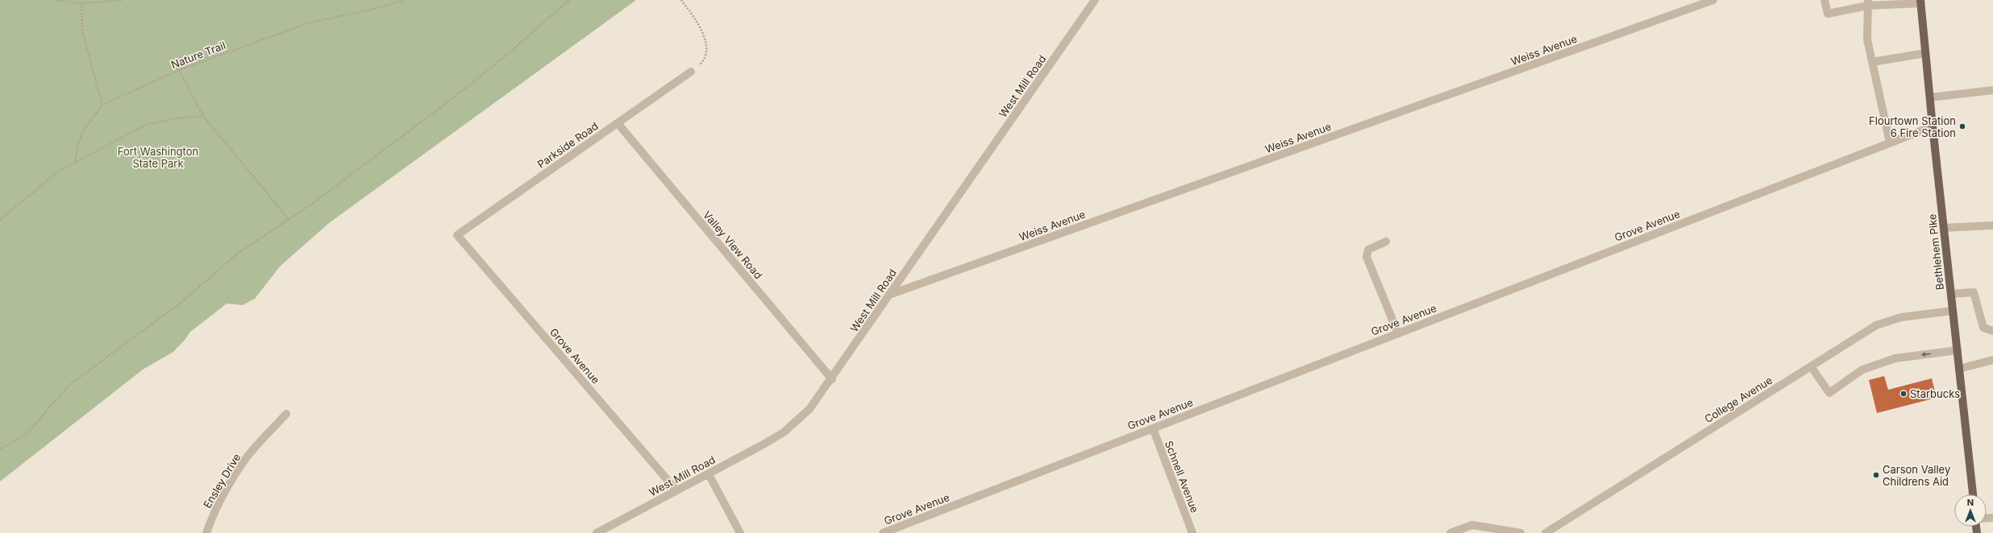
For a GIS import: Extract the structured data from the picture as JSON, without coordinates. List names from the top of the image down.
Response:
{
  "streets": {
    "main road": ["Bethlehem Pike"],
    "street": [
      "Weiss Avenue",
      "West Mill Road",
      "Parkside Road",
      "Grove Avenue",
      "Valley View Road",
      "College Avenue",
      "Schnell Avenue",
      "Ensley Drive"
    ],
    "path": ["Nature Trail"]
  },
  "crossings": [
    ["Weiss Avenue", "West Mill Road"],
    ["West Mill Road", "Grove Avenue"],
    ["West Mill Road", "Valley View Road"],
    ["Parkside Road", "Grove Avenue"],
    ["Parkside Road", "Valley View Road"],
    ["Grove Avenue", "Bethlehem Pike"],
    ["Grove Avenue", "Schnell Avenue"],
    ["Bethlehem Pike", "College Avenue"]
  ],
  "parks": ["Fort Washington State Park"],
  "places": ["Flourtown Station 6 Fire Station", "Starbucks", "Carson Valley Childrens Aid"],
  "north": "top"
}
